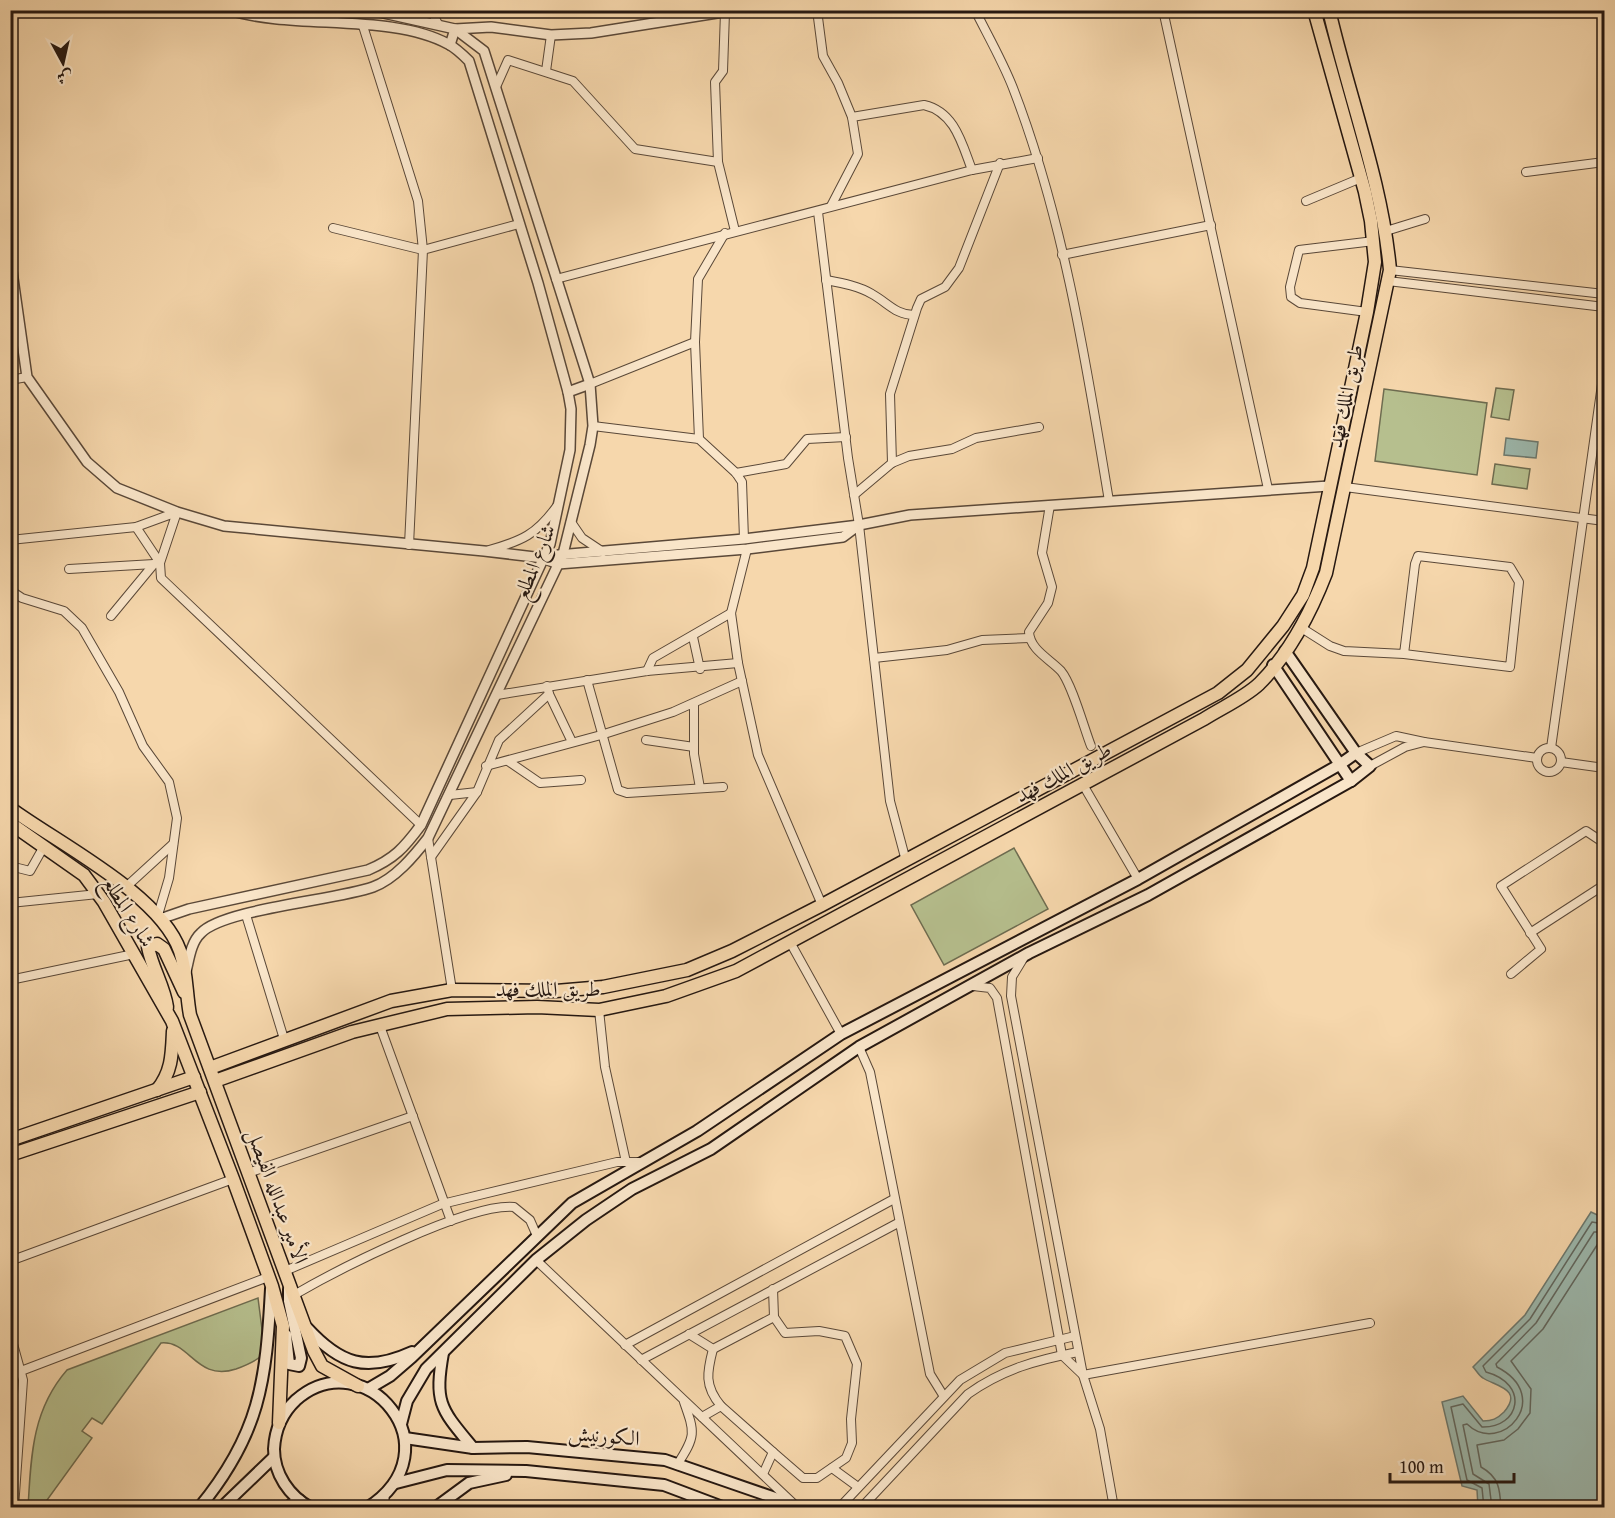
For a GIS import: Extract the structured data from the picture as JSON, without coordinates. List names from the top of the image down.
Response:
{
  "streets": {
    "main road": [
      "طريق الملك فهد",
      "شارع المطلع",
      "الأمير عبدالله الفيصل",
      "الكورنيش"
    ]
  },
  "crossings": [
    ["طريق الملك فهد", "الأمير عبدالله الفيصل"],
    ["شارع المطلع", "الأمير عبدالله الفيصل"]
  ],
  "scale_bar": "100 m",
  "north": "bottom"
}
